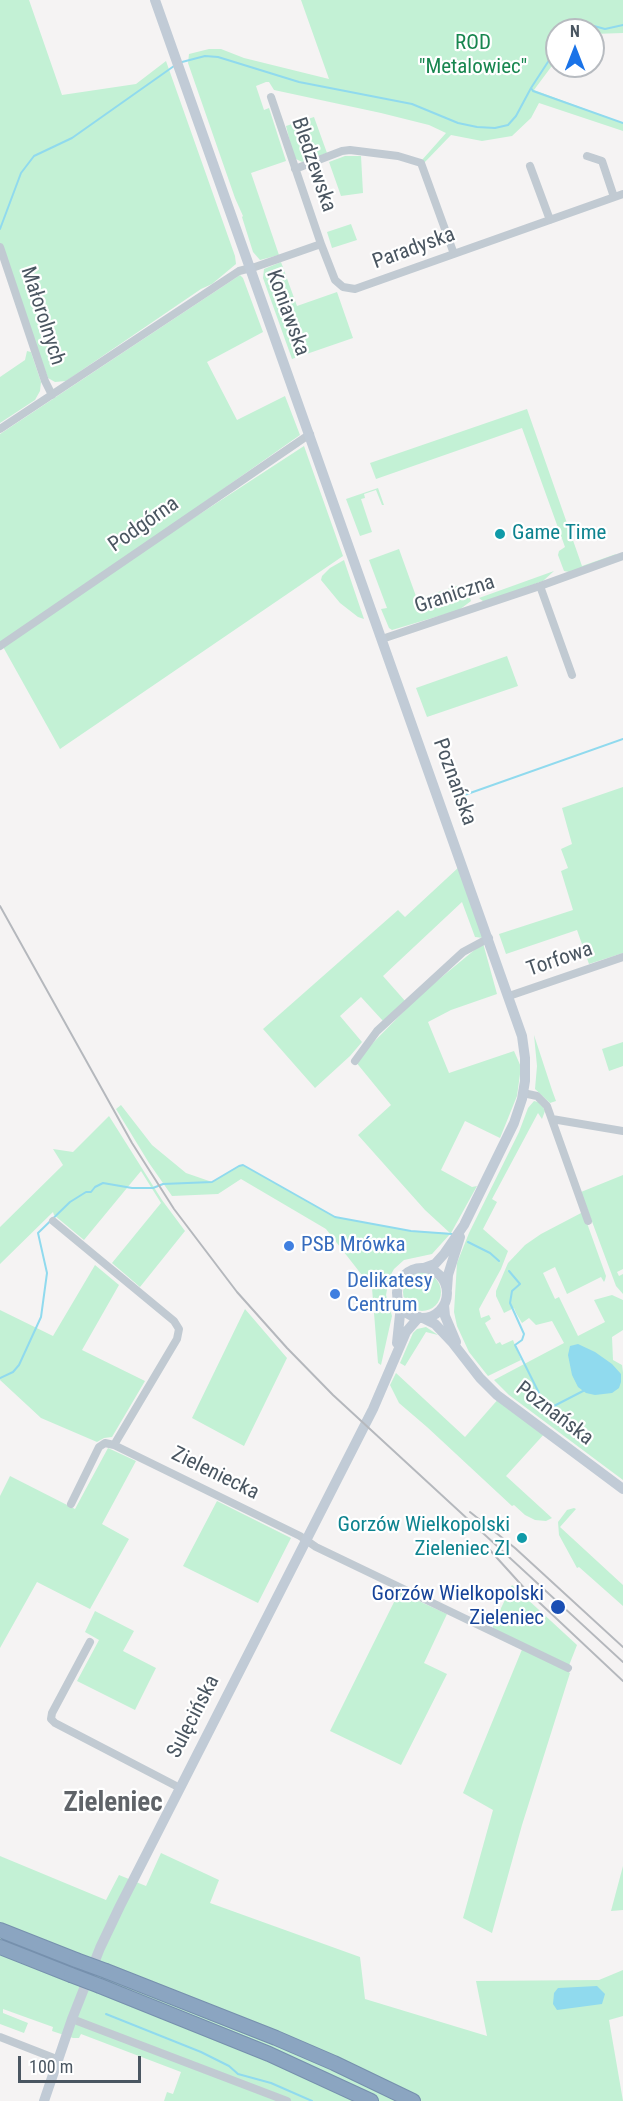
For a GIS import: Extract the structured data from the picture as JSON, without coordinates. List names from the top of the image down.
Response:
{
  "streets": {
    "main road": ["Koniawska", "Poznańska", "Sulęcińska"],
    "street": [
      "Bledzewska",
      "Paradyska",
      "Małorolnych",
      "Podgórna",
      "Graniczna",
      "Torfowa",
      "Zieleniecka"
    ]
  },
  "crossings": [
    ["Bledzewska", "Paradyska"],
    ["Koniawska", "Podgórna"],
    ["Koniawska", "Graniczna"],
    ["Koniawska", "Poznańska"],
    ["Graniczna", "Poznańska"],
    ["Poznańska", "Torfowa"],
    ["Poznańska", "Sulęcińska"],
    ["Zieleniecka", "Sulęcińska"]
  ],
  "districts": ["Zieleniec"],
  "parks": ["ROD \"Metalowiec\""],
  "places": [
    "Game Time",
    "PSB Mrówka",
    "Delikatesy Centrum",
    "Gorzów Wielkopolski Zieleniec Zl",
    "Gorzów Wielkopolski Zieleniec"
  ],
  "scale_bar": "100 m",
  "north": "top"
}
